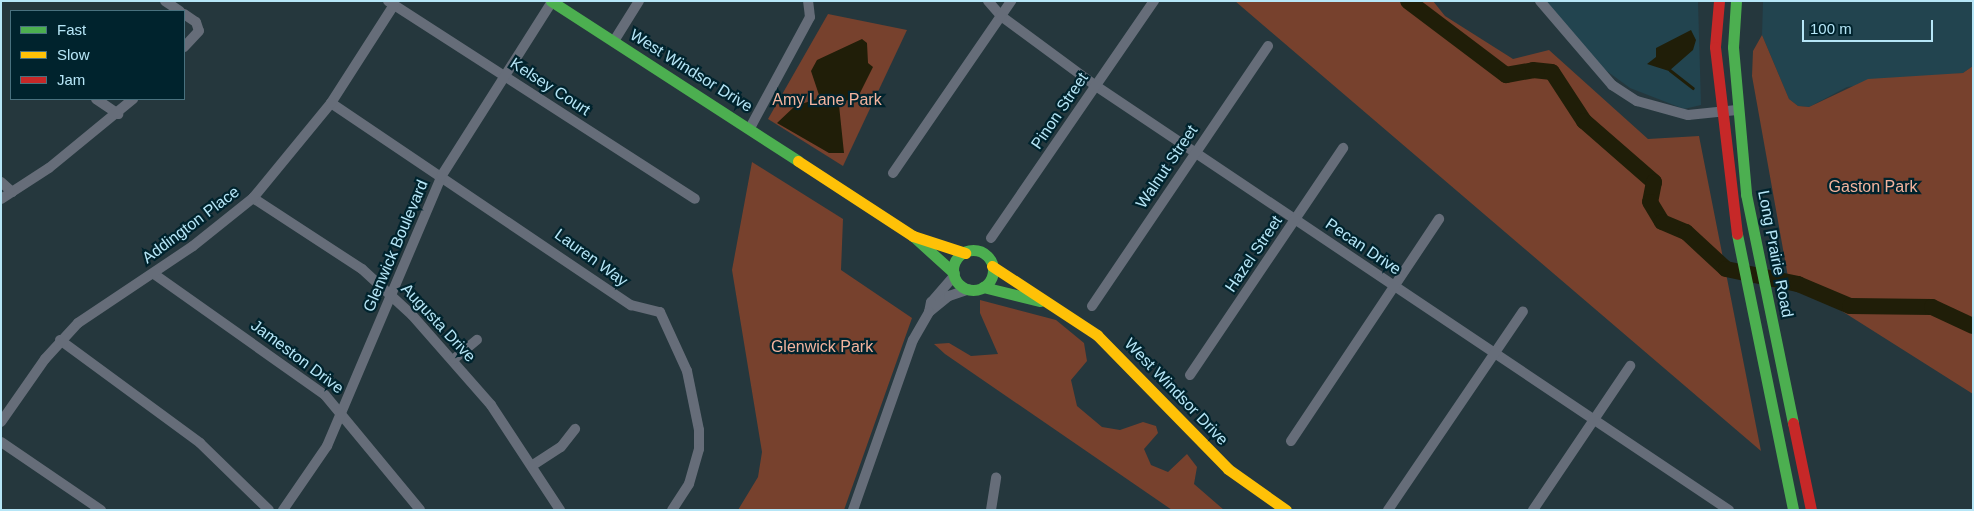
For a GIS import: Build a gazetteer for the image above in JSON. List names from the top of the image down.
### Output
{
  "streets": {
    "street": [
      "West Windsor Drive",
      "Kelsey Court",
      "Pinon Street",
      "Walnut Street",
      "Addington Place",
      "Glenwick Boulevard",
      "Pecan Drive",
      "Hazel Street",
      "Long Prairie Road",
      "Lauren Way",
      "Augusta Drive",
      "Jameston Drive"
    ]
  },
  "crossings": [
    ["West Windsor Drive", "Glenwick Boulevard"],
    ["Kelsey Court", "Addington Place"],
    ["Kelsey Court", "Glenwick Boulevard"],
    ["Pinon Street", "Pecan Drive"],
    ["Walnut Street", "Pecan Drive"],
    ["Addington Place", "Lauren Way"],
    ["Addington Place", "Augusta Drive"],
    ["Addington Place", "Jameston Drive"],
    ["Glenwick Boulevard", "Lauren Way"],
    ["Glenwick Boulevard", "Augusta Drive"],
    ["Glenwick Boulevard", "Jameston Drive"],
    ["Pecan Drive", "Hazel Street"]
  ],
  "parks": ["Amy Lane Park", "Gaston Park", "Glenwick Park"],
  "legend": ["Fast", "Slow", "Jam"],
  "scale_bar": "100 m"
}
